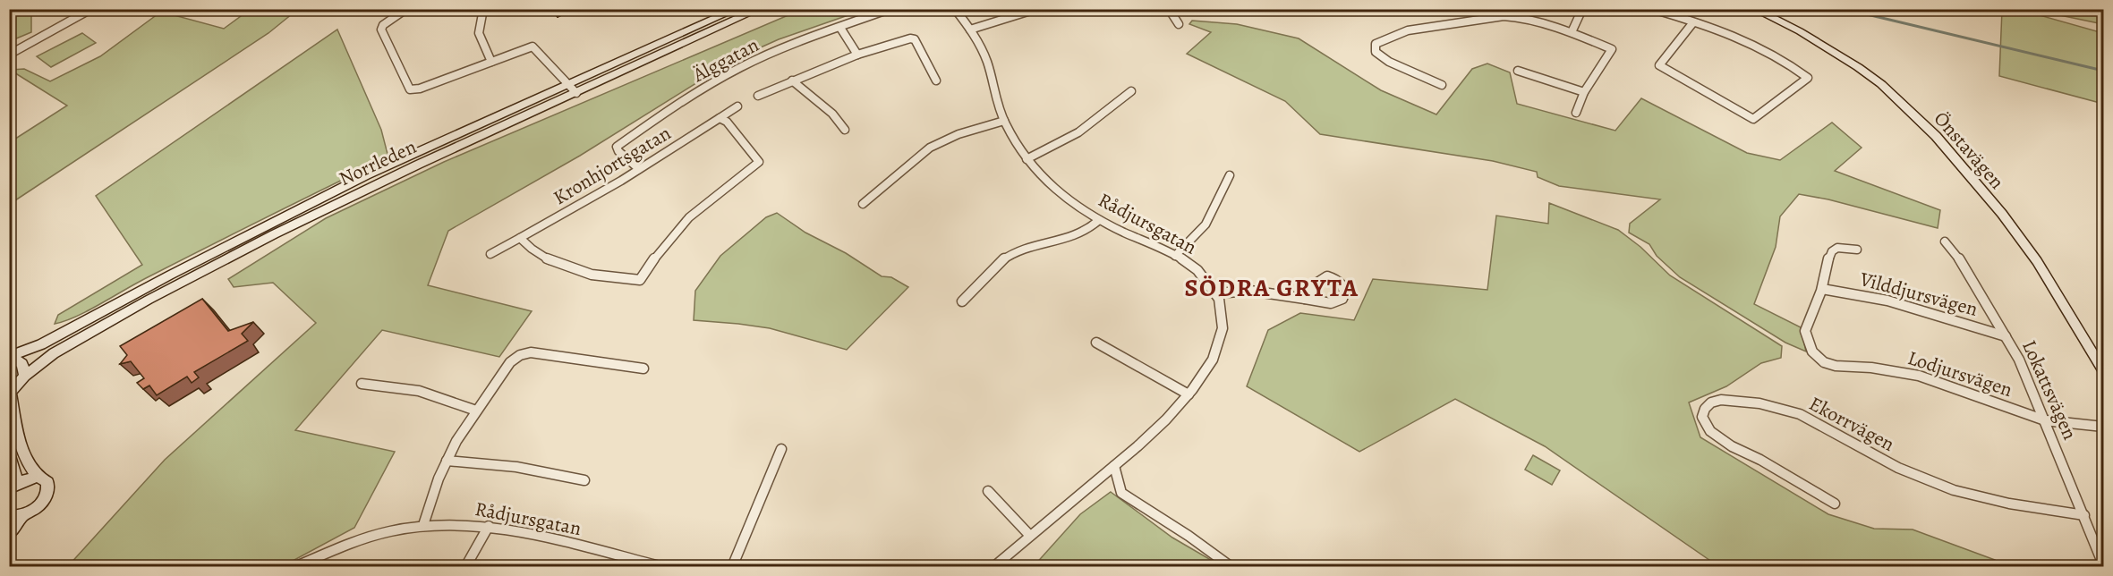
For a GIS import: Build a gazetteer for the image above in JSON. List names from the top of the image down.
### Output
{
  "streets": {
    "main road": ["Önstavägen", "Norrleden"],
    "street": [
      "Älggatan",
      "Kronhjortsgatan",
      "Rådjursgatan",
      "Vilddjursvägen",
      "Lodjursvägen",
      "Lokattsvägen",
      "Ekorrvägen"
    ]
  },
  "crossings": [
    ["Älggatan", "Kronhjortsgatan"],
    ["Vilddjursvägen", "Lodjursvägen"],
    ["Vilddjursvägen", "Lokattsvägen"],
    ["Lodjursvägen", "Lokattsvägen"],
    ["Lokattsvägen", "Ekorrvägen"]
  ],
  "districts": ["SÖDRA GRYTA"]
}
